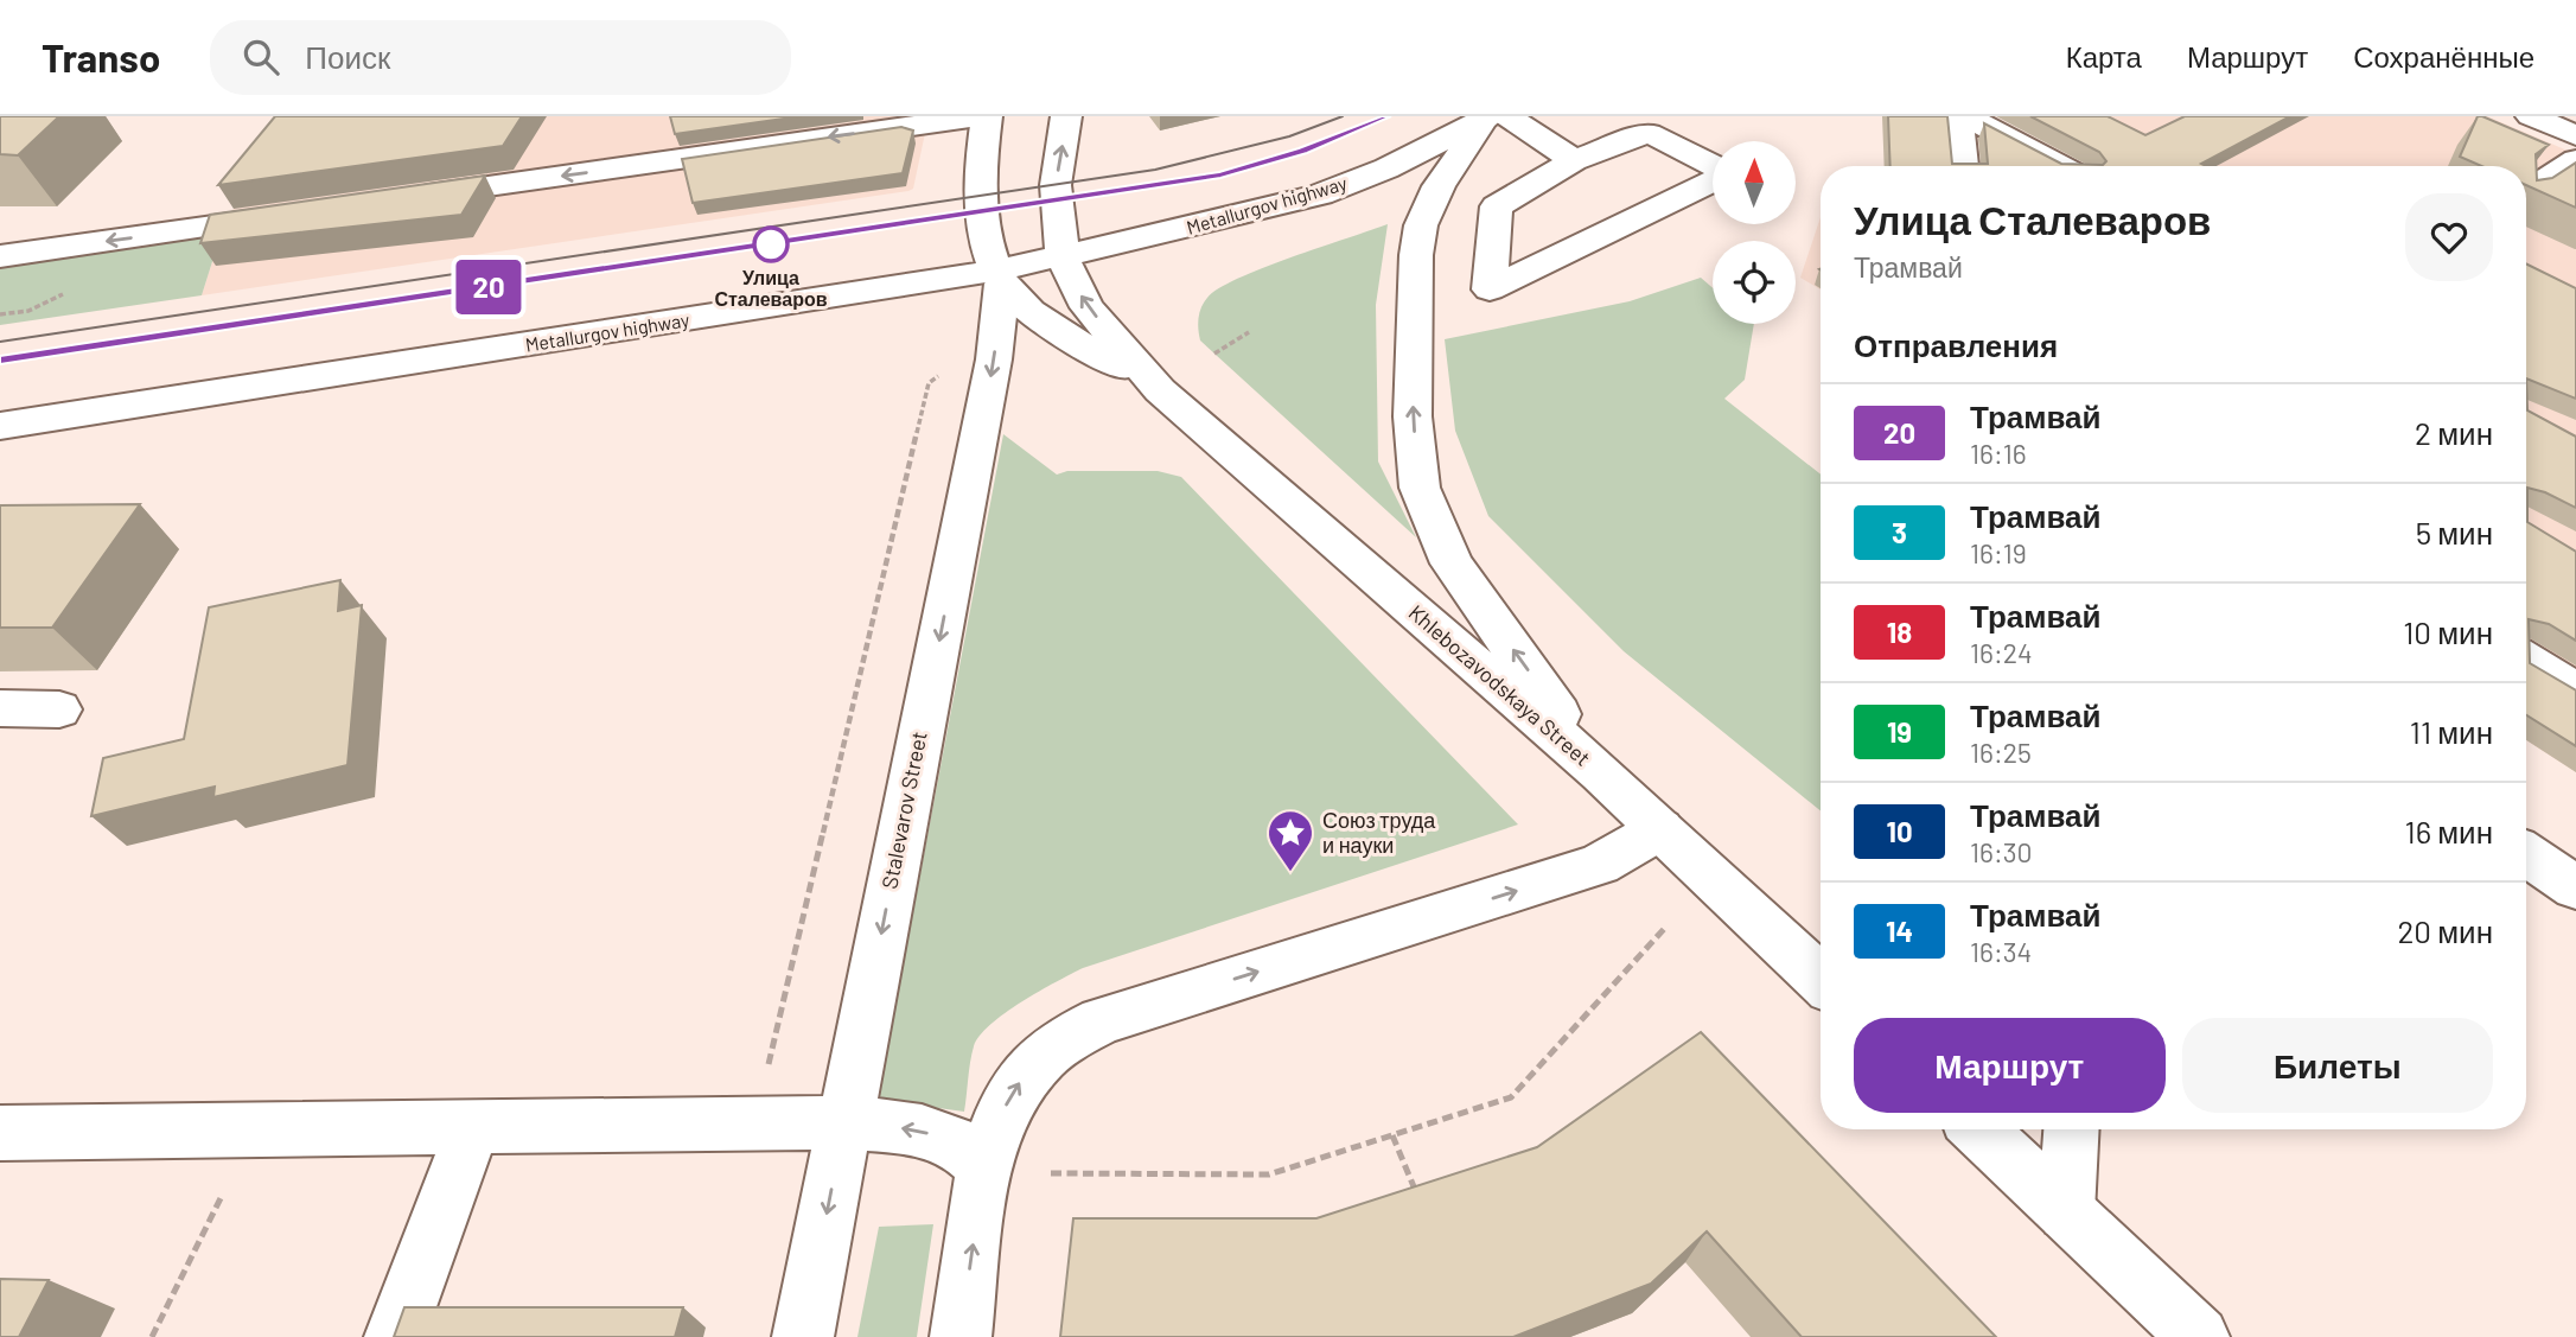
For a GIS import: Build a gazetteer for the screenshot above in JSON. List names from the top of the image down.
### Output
{
  "streets": {
    "main road": ["Metallurgov highway", "Khlebozavodskaya Street", "Stalevarov Street"]
  },
  "crossings": [
    ["Metallurgov highway", "Khlebozavodskaya Street"],
    ["Metallurgov highway", "Stalevarov Street"],
    ["Khlebozavodskaya Street", "Stalevarov Street"]
  ],
  "places": {
    "other": ["Улица Сталеваров"],
    "place": ["Союз труда и науки"]
  },
  "lines": ["tram line 20"],
  "north": "top",
  "page": {
    "header": "Transo",
    "search": "Поиск",
    "nav": ["Карта", "Маршрут", "Сохранённые"],
    "on_map": "20",
    "heading": [
      ["Улица Сталеваров", "Трамвай"],
      "Отправления"
    ],
    "list": [
      {
        "mark": "20",
        "name": "Трамвай",
        "note": "16:16",
        "value": "2 мин"
      },
      {
        "mark": "3",
        "name": "Трамвай",
        "note": "16:19",
        "value": "5 мин"
      },
      {
        "mark": "18",
        "name": "Трамвай",
        "note": "16:24",
        "value": "10 мин"
      },
      {
        "mark": "19",
        "name": "Трамвай",
        "note": "16:25",
        "value": "11 мин"
      },
      {
        "mark": "10",
        "name": "Трамвай",
        "note": "16:30",
        "value": "16 мин"
      },
      {
        "mark": "14",
        "name": "Трамвай",
        "note": "16:34",
        "value": "20 мин"
      }
    ],
    "buttons": ["Маршрут", "Билеты"]
  }
}
